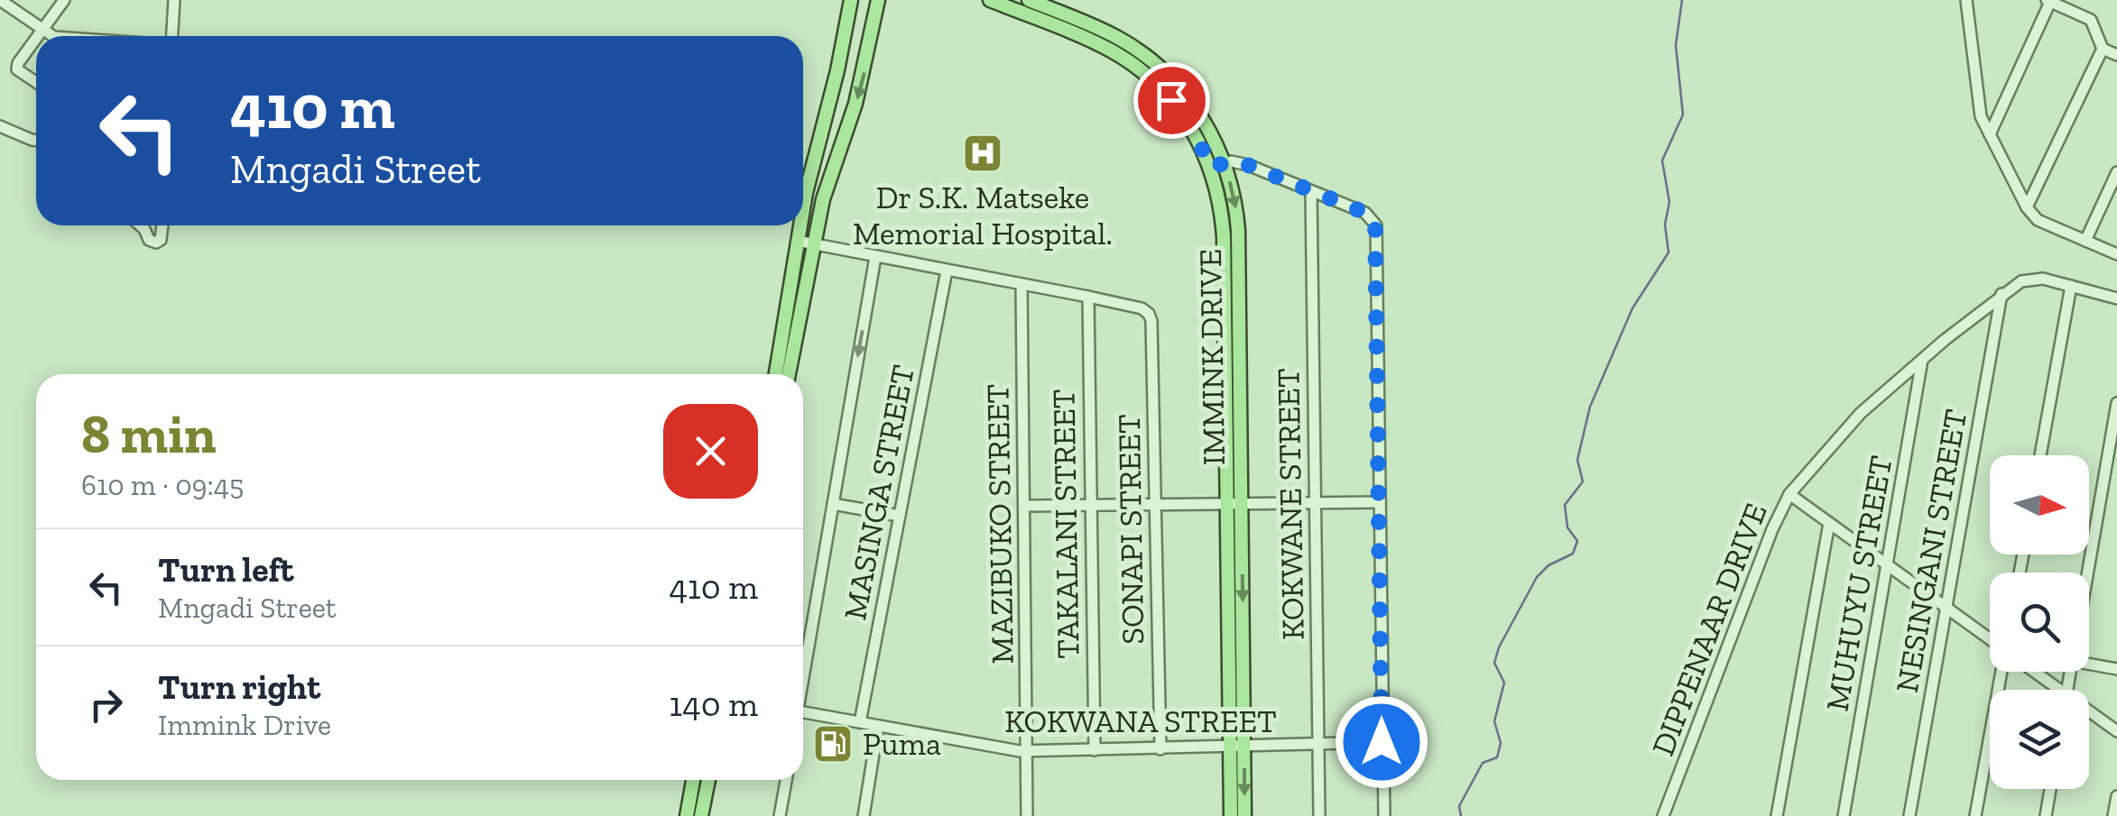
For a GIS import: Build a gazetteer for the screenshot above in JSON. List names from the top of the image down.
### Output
{
  "streets": {
    "main road": ["IMMINK DRIVE"],
    "street": [
      "MASINGA STREET",
      "KOKWANE STREET",
      "MAZIBUKO STREET",
      "TAKALANI STREET",
      "SONAPI STREET",
      "NESINGANI STREET",
      "MUHUYU STREET",
      "DIPPENAAR DRIVE",
      "KOKWANA STREET"
    ]
  },
  "crossings": [
    ["IMMINK DRIVE", "KOKWANA STREET"],
    ["MASINGA STREET", "KOKWANA STREET"],
    ["KOKWANE STREET", "KOKWANA STREET"],
    ["MAZIBUKO STREET", "KOKWANA STREET"],
    ["TAKALANI STREET", "SONAPI STREET"],
    ["TAKALANI STREET", "KOKWANA STREET"],
    ["SONAPI STREET", "KOKWANA STREET"],
    ["NESINGANI STREET", "DIPPENAAR DRIVE"],
    ["MUHUYU STREET", "DIPPENAAR DRIVE"]
  ],
  "places": {
    "hospital": ["Dr S.K. Matseke Memorial Hospital."],
    "fuel station": ["Puma"]
  },
  "north": "right",
  "page": {
    "turn": ["410 m", "Mngadi Street"],
    "heading": ["8 min", "610 m · 09:45"],
    "list": [
      {
        "name": "Turn left",
        "note": "Mngadi Street",
        "value": "410 m"
      },
      {
        "name": "Turn right",
        "note": "Immink Drive",
        "value": "140 m"
      }
    ]
  }
}
